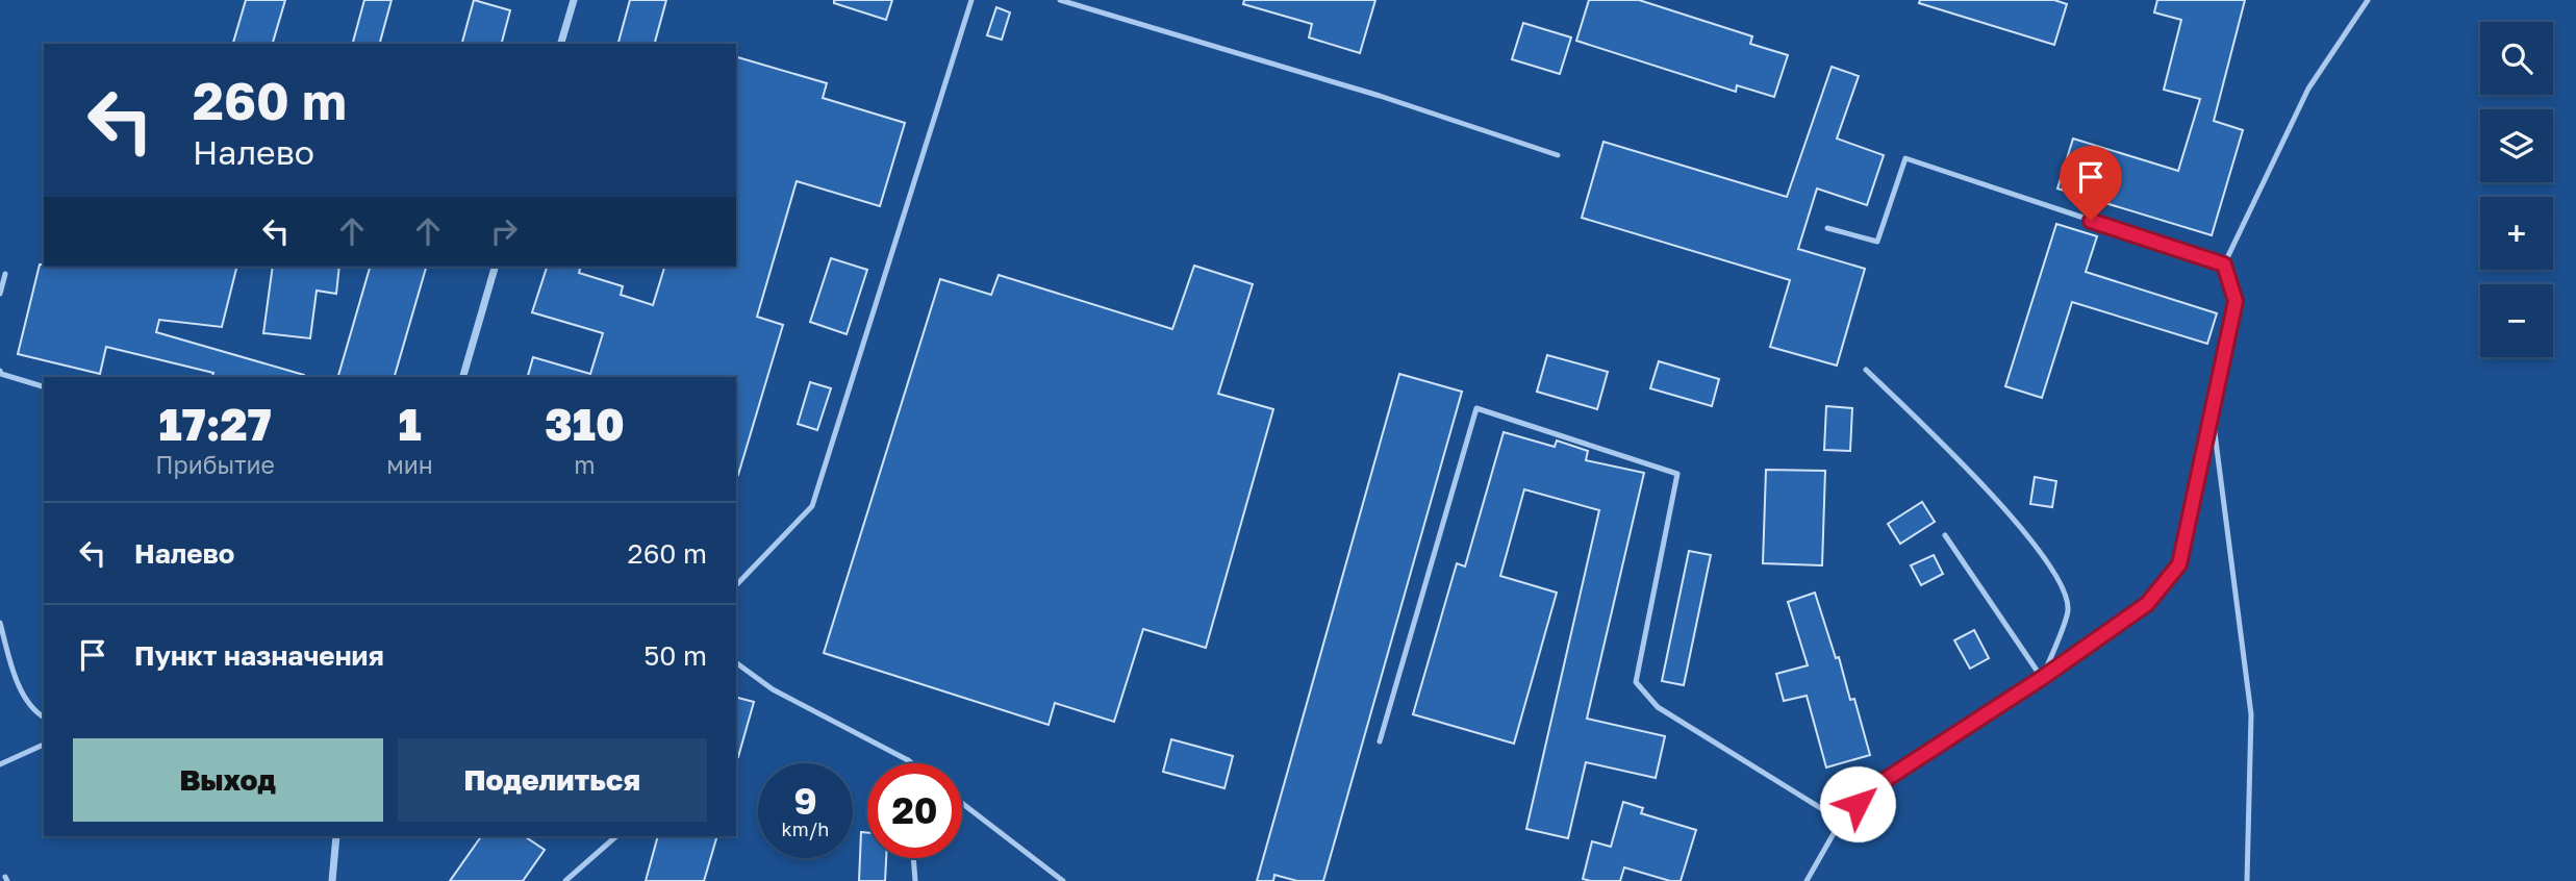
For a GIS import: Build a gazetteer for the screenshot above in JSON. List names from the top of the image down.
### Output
{
  "page": {
    "map_buttons": ["+", "−"],
    "turn": ["260 m", "Налево"],
    "eta": [
      "17:27",
      "Прибытие",
      "1",
      "мин",
      "310",
      "m"
    ],
    "list": [
      {
        "name": "Налево",
        "value": "260 m"
      },
      {
        "name": "Пункт назначения",
        "value": "50 m"
      }
    ],
    "buttons": ["Выход", "Поделиться"],
    "speed": "9 km/h",
    "limit": "20"
  }
}
